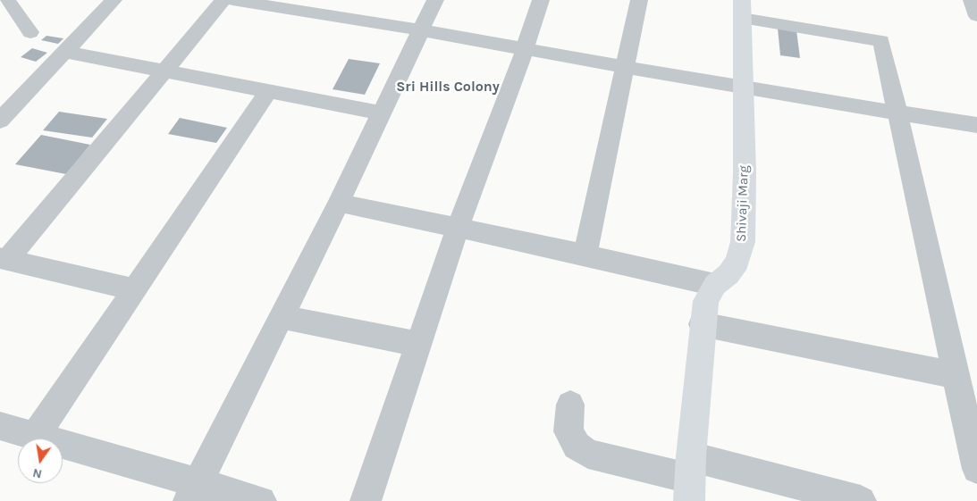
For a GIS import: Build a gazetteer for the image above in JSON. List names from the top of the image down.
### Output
{
  "streets": {
    "street": ["Shivaji Marg"]
  },
  "districts": ["Sri Hills Colony"],
  "north": "bottom"
}
